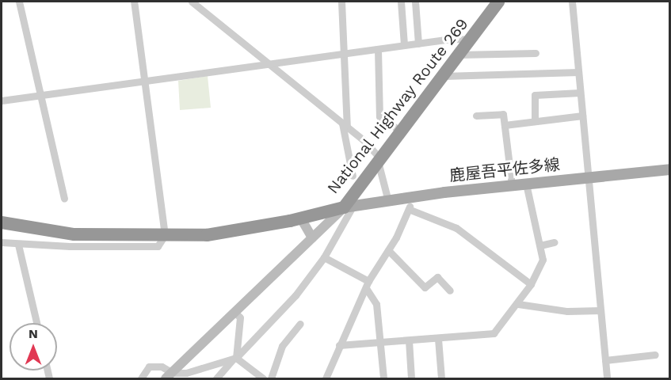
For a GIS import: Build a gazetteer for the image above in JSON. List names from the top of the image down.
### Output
{
  "streets": {
    "highway": ["National Highway Route 269"],
    "main road": ["鹿屋吾平佐多線"]
  },
  "crossings": [
    ["National Highway Route 269", "鹿屋吾平佐多線"]
  ],
  "north": "top"
}
